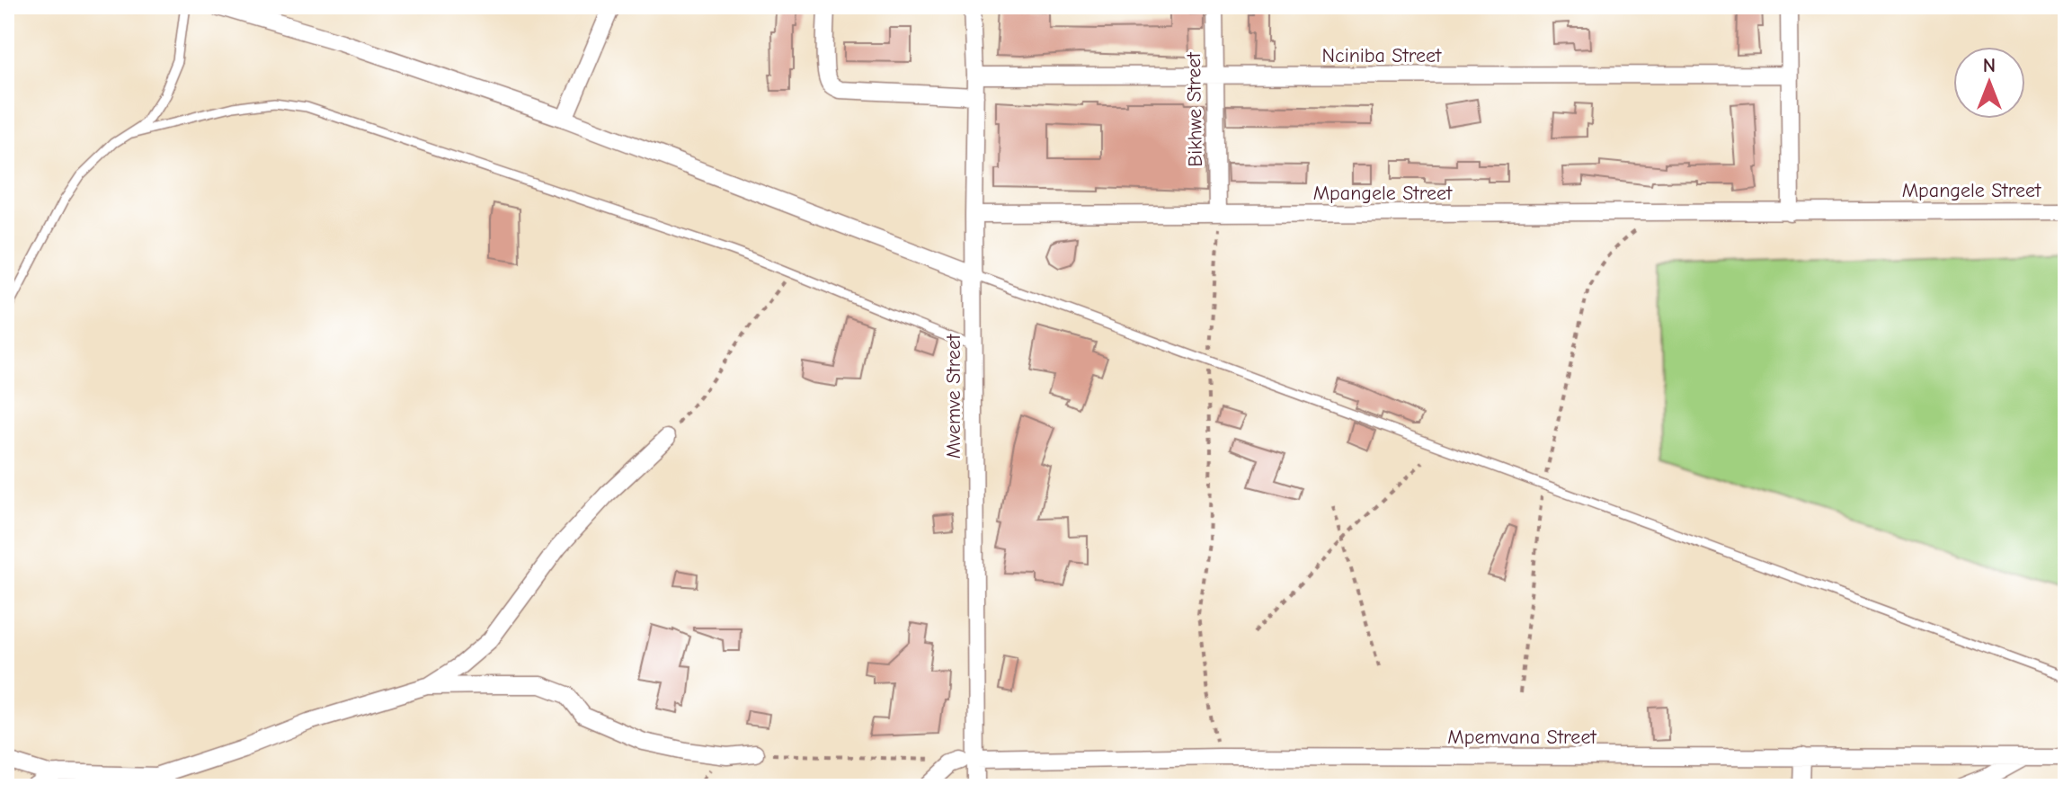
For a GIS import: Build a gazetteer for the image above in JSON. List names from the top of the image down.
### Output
{
  "streets": {
    "street": [
      "Nciniba Street",
      "Bikhwe Street",
      "Mpangele Street",
      "Mvemve Street",
      "Mpemvana Street"
    ]
  },
  "crossings": [
    ["Nciniba Street", "Bikhwe Street"],
    ["Nciniba Street", "Mvemve Street"],
    ["Bikhwe Street", "Mpangele Street"],
    ["Mpangele Street", "Mvemve Street"],
    ["Mvemve Street", "Mpemvana Street"]
  ],
  "north": "top"
}
